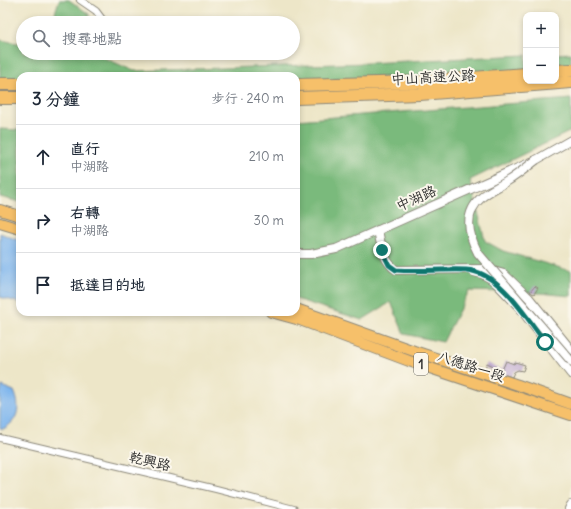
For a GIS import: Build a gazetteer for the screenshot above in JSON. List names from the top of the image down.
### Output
{
  "streets": {
    "highway": ["中山高速公路"],
    "main road": ["1", "八德路一段"],
    "street": ["中湖路", "乾興路"]
  },
  "page": {
    "map_buttons": ["+", "−"],
    "search": "搜尋地點",
    "heading": ["3 分鐘", "步行 · 240 m"],
    "list": [
      ["直行", "中湖路", "210 m"],
      ["右轉", "中湖路", "30 m"],
      "抵達目的地"
    ]
  }
}
